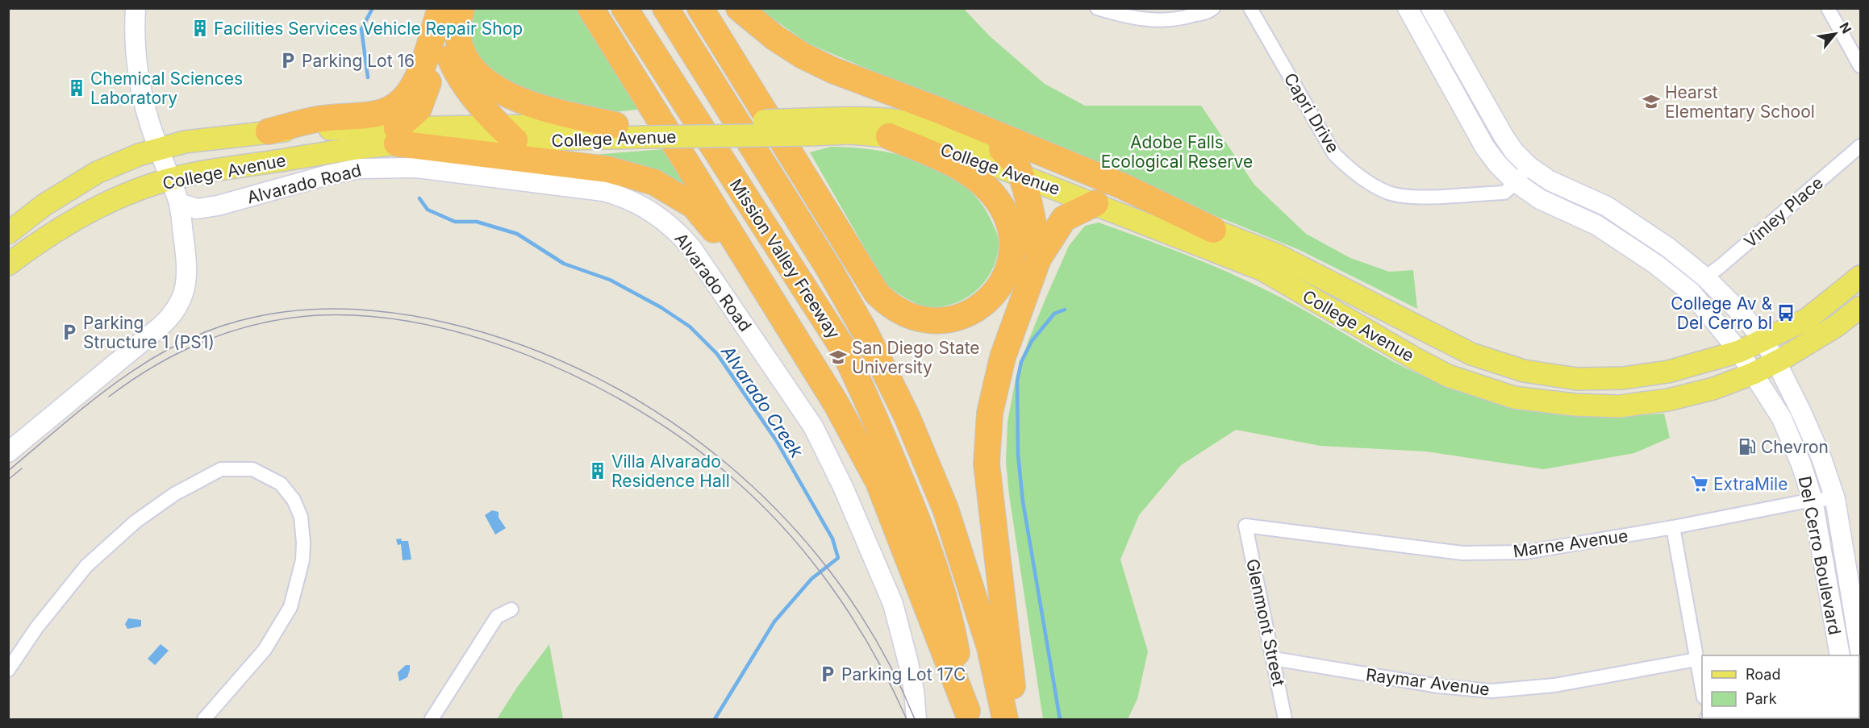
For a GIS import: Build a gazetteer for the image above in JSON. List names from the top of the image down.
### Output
{
  "streets": {
    "highway": ["Mission Valley Freeway"],
    "main road": ["College Avenue"],
    "street": [
      "Capri Drive",
      "Alvarado Road",
      "Vinley Place",
      "Marne Avenue",
      "Del Cerro Boulevard",
      "Glenmont Street",
      "Raymar Avenue"
    ]
  },
  "crossings": [
    ["Capri Drive", "Del Cerro Boulevard"],
    ["College Avenue", "Del Cerro Boulevard"],
    ["Vinley Place", "Del Cerro Boulevard"],
    ["Marne Avenue", "Del Cerro Boulevard"],
    ["Marne Avenue", "Glenmont Street"],
    ["Glenmont Street", "Raymar Avenue"]
  ],
  "water": ["Alvarado Creek"],
  "parks": ["Adobe Falls Ecological Reserve"],
  "places": {
    "building": ["Facilities Services Vehicle Repair Shop", "Chemical Sciences Laboratory", "Villa Alvarado Residence Hall"],
    "parking": ["Parking Lot 16", "Parking Structure 1 (PS1)", "Parking Lot 17C"],
    "school or university": ["Hearst Elementary School", "San Diego State University"],
    "bus stop": ["College Av & Del Cerro bl"],
    "fuel station": ["Chevron"],
    "supermarket": ["ExtraMile"]
  },
  "legend": ["Road", "Park"],
  "north": "top right"
}
